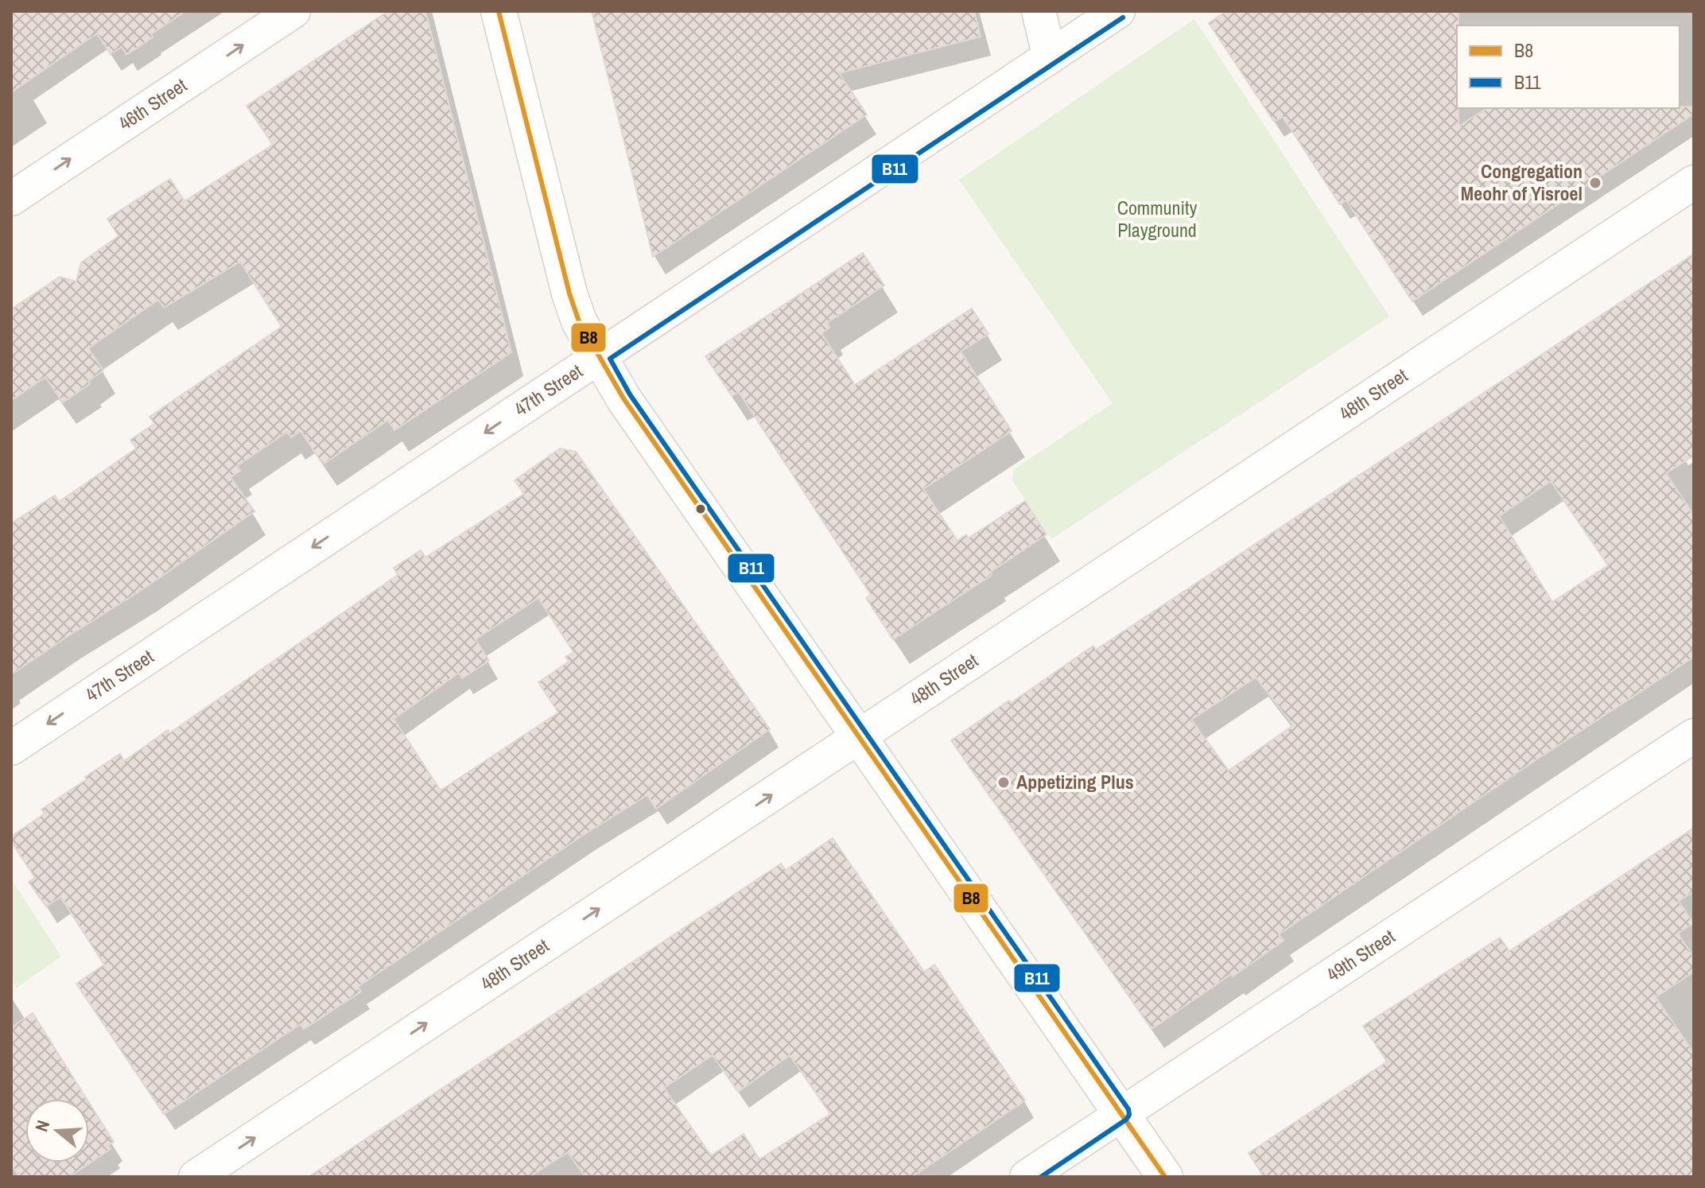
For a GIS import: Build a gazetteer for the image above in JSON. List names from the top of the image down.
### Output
{
  "streets": {
    "street": [
      "46th Street",
      "47th Street",
      "48th Street",
      "49th Street"
    ]
  },
  "one_way": ["46th Street", "47th Street", "48th Street"],
  "parks": ["Community Playground"],
  "places": ["Congregation Meohr of Yisroel", "Appetizing Plus"],
  "lines": ["transit line B8", "transit line B11"],
  "legend": ["B8", "B11"],
  "north": "left"
}
